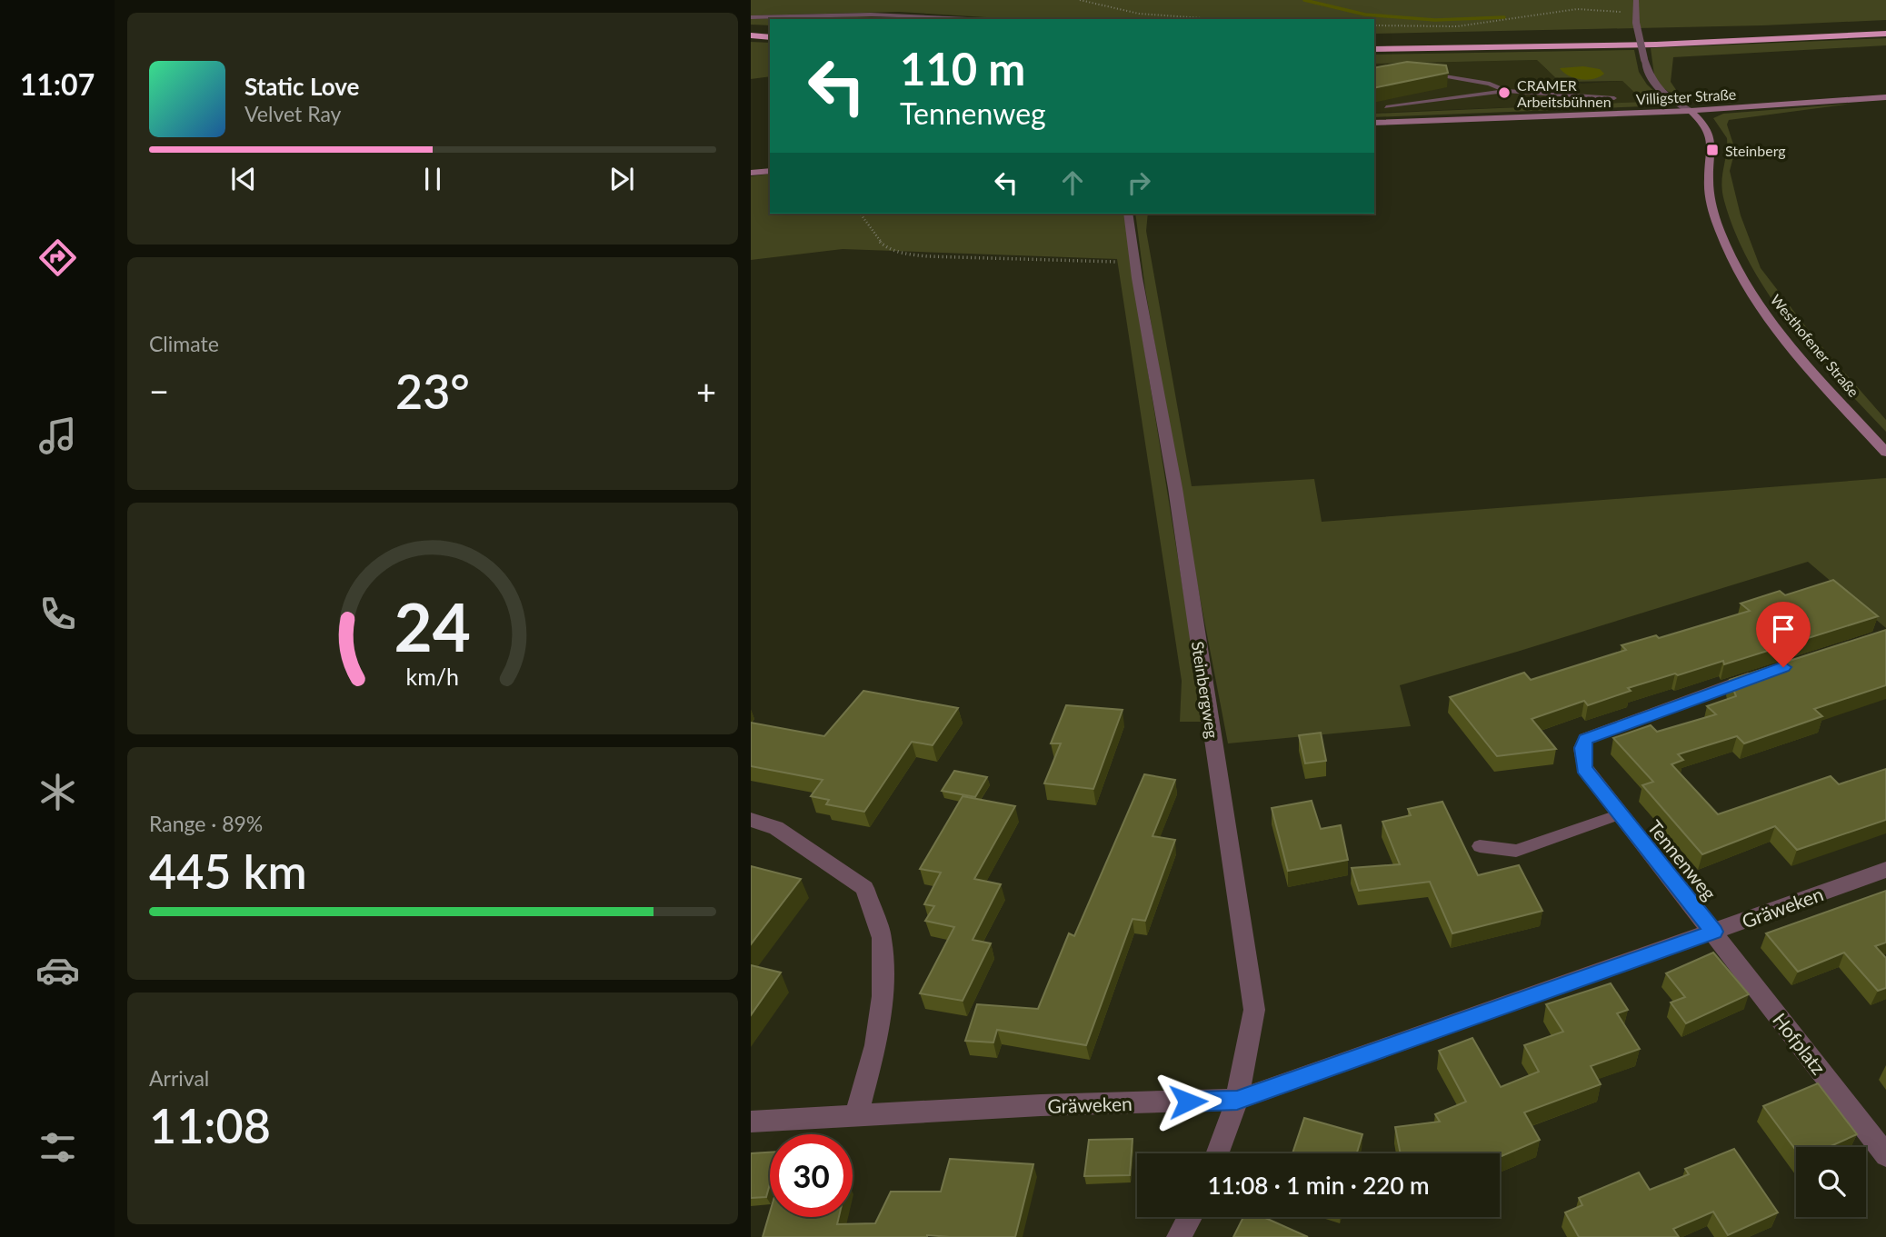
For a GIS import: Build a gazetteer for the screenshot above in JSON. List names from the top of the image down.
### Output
{
  "streets": {
    "street": [
      "Villigster Straße",
      "Westhofener Straße",
      "Steinbergweg",
      "Tennenweg",
      "Gräweken",
      "Hofplatz"
    ]
  },
  "crossings": [
    ["Villigster Straße", "Westhofener Straße"],
    ["Steinbergweg", "Gräweken"],
    ["Tennenweg", "Gräweken"],
    ["Tennenweg", "Hofplatz"],
    ["Gräweken", "Hofplatz"]
  ],
  "places": {
    "other": ["CRAMER Arbeitsbühnen"],
    "transit": ["Steinberg"]
  },
  "page": {
    "tabs": "11:07",
    "turn": ["110 m", "Tennenweg"],
    "song": ["Static Love", "Velvet Ray"],
    "tile": [
      "Climate",
      ["Range · 89%", "445 km"],
      ["Arrival", "11:08"]
    ],
    "heat": ["−", "23°", "+"],
    "limit": "30",
    "trip": "11:08 · 1 min · 220 m",
    "gauge": ["24", "km/h"]
  }
}
